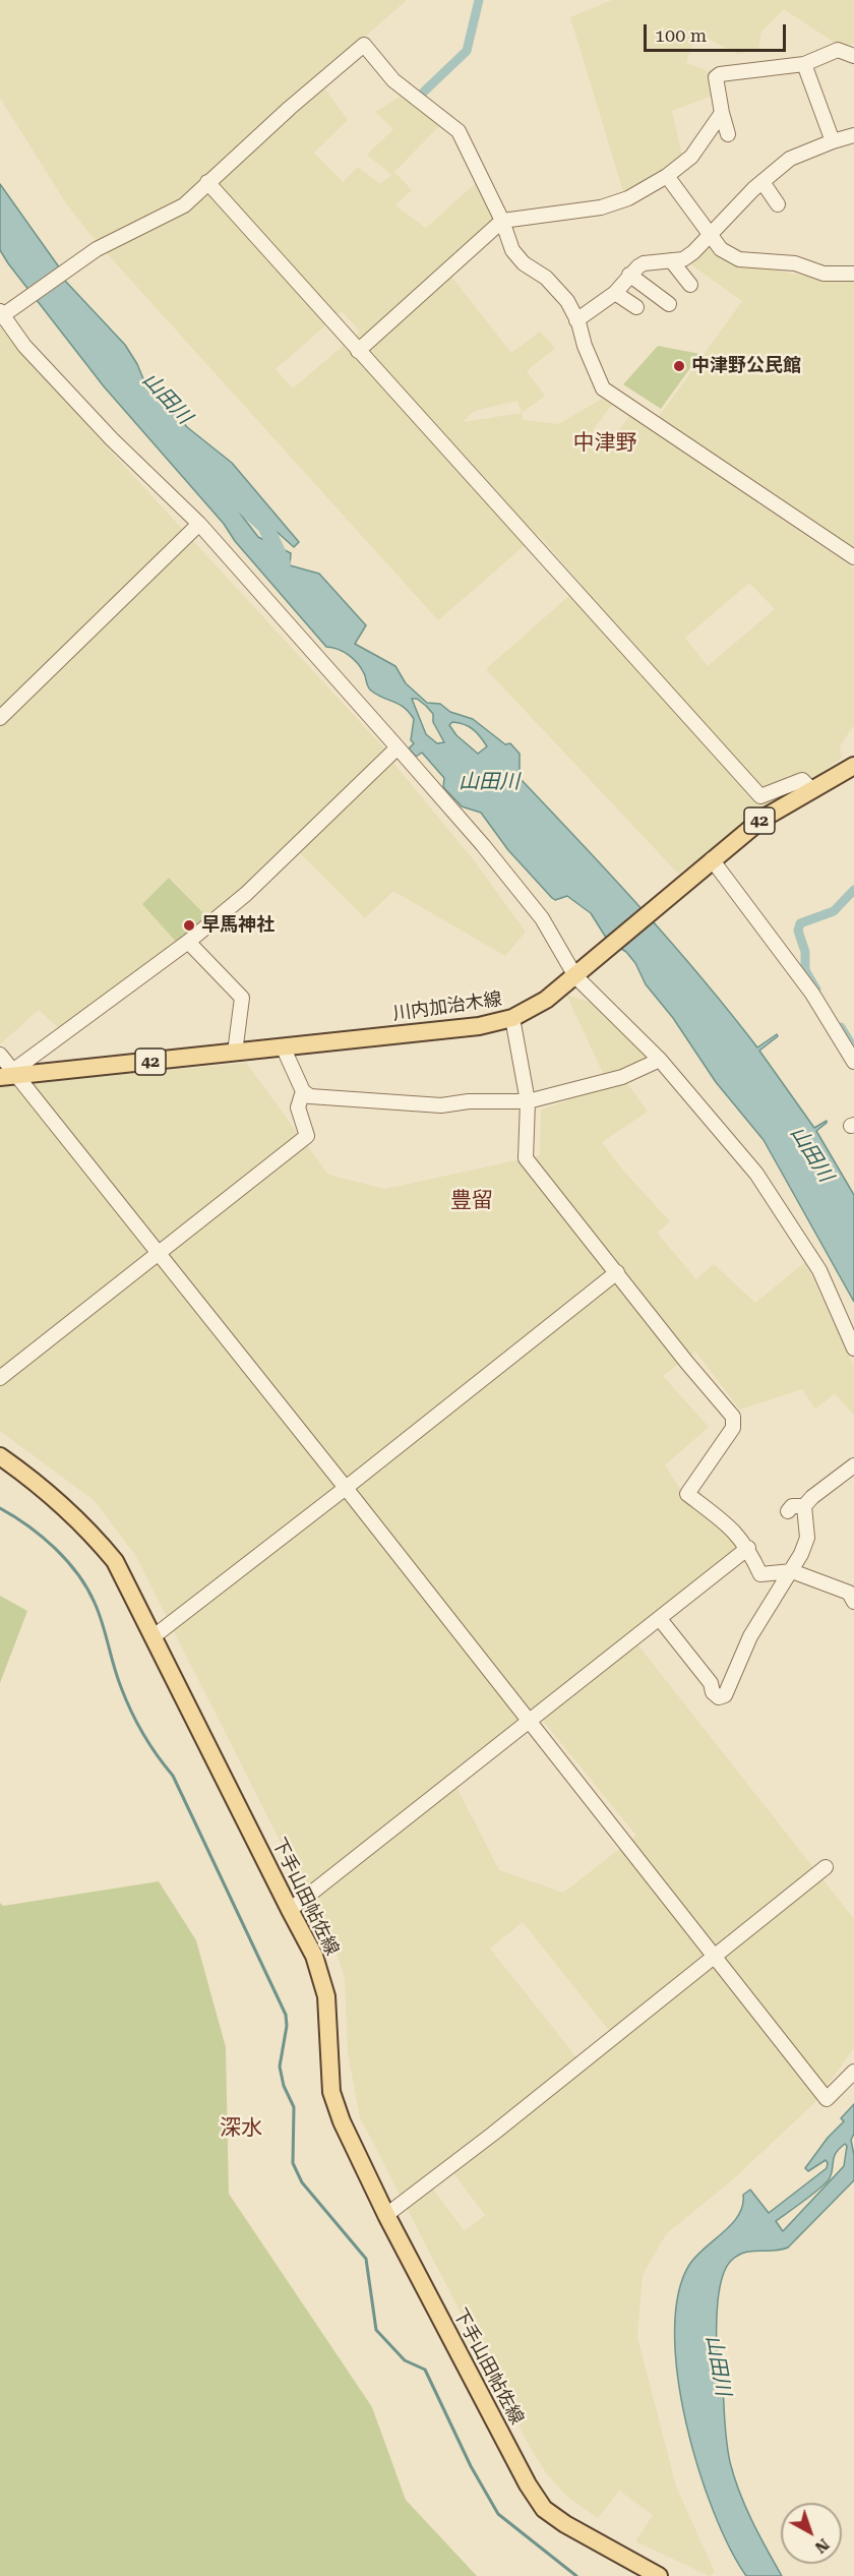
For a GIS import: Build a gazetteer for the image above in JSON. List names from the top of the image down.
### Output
{
  "streets": {
    "main road": ["42", "川内加治木線", "下手山田帖佐線"]
  },
  "districts": ["中津野", "豊留", "深水"],
  "water": ["山田川"],
  "places": ["中津野公民館", "早馬神社"],
  "scale_bar": "100 m",
  "north": "bottom right"
}
